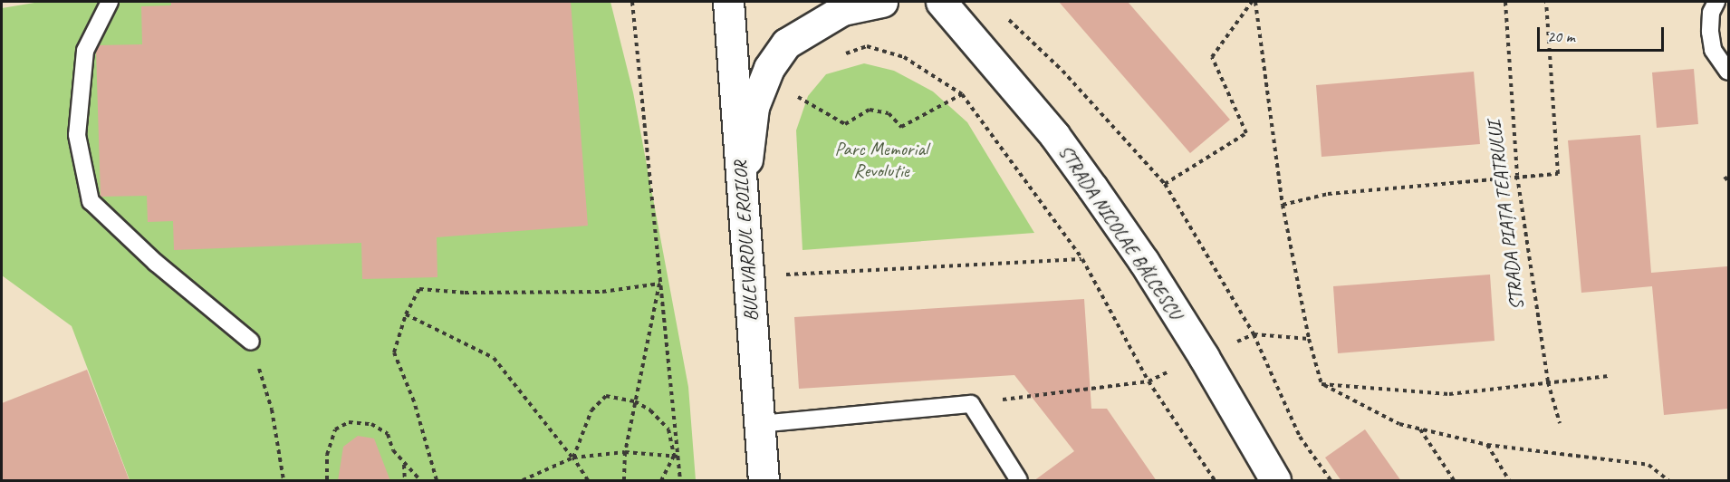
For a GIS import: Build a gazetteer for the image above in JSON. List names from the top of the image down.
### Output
{
  "streets": {
    "street": ["STRADA NICOLAE BĂLCESCU", "BULEVARDUL EROILOR"],
    "path": ["STRADA PIAȚA TEATRULUI"]
  },
  "parks": ["Parc Memorial Revolutie"],
  "scale_bar": "20 m"
}
